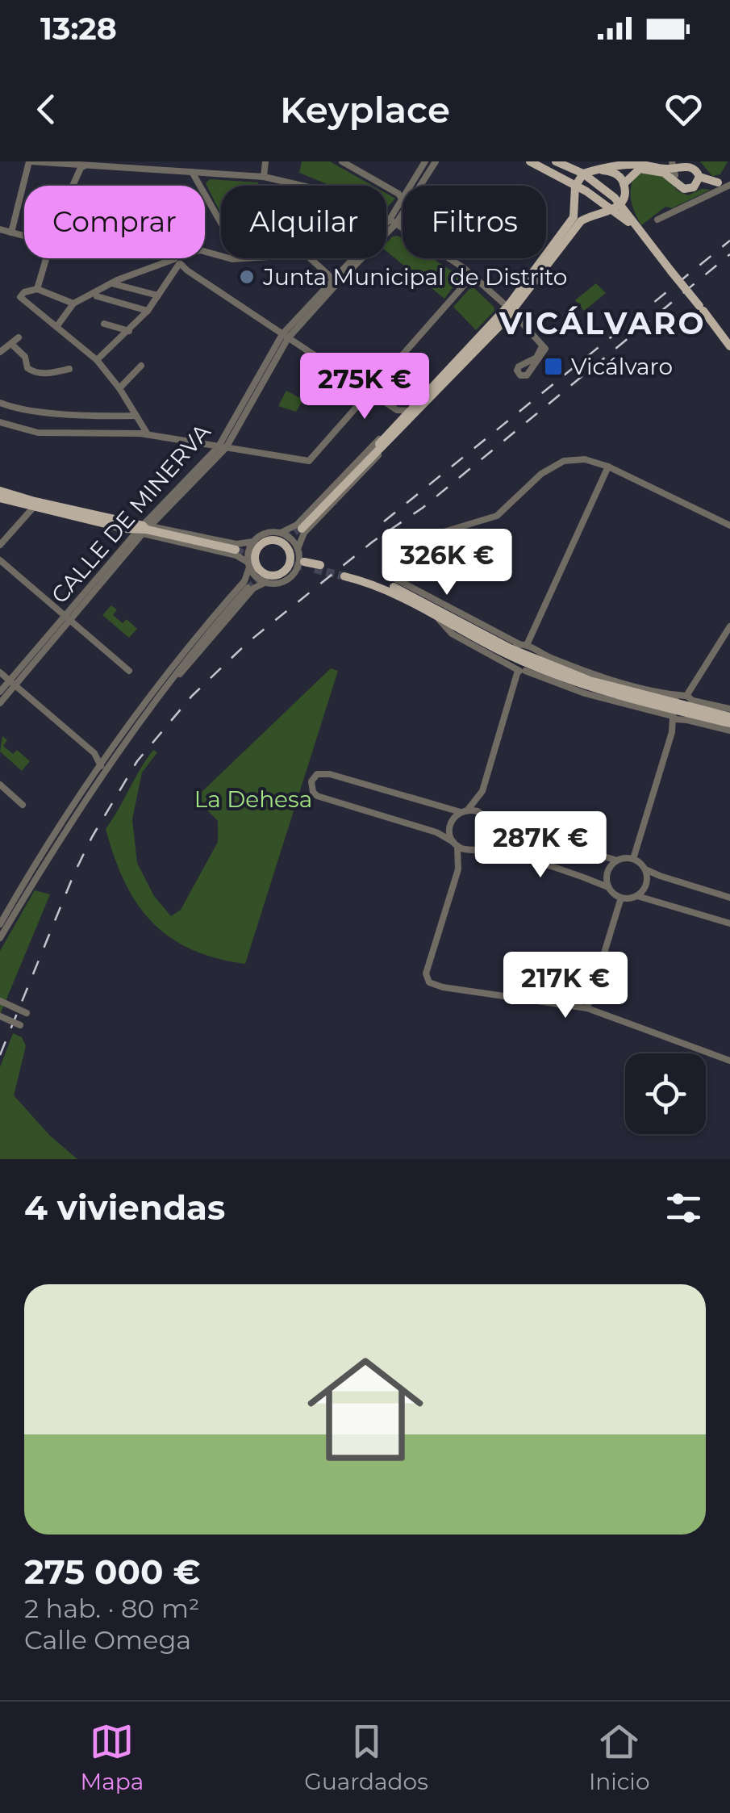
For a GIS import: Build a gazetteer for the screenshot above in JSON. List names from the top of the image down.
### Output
{
  "streets": {
    "street": ["CALLE DE MINERVA"]
  },
  "districts": ["VICÁLVARO"],
  "parks": ["La Dehesa"],
  "places": {
    "other": ["Junta Municipal de Distrito"],
    "transit": ["Vicálvaro"]
  },
  "page": {
    "status": "13:28",
    "header": "Keyplace",
    "chip": ["Comprar", "Alquilar", "Filtros"],
    "price": [
      "275K €",
      "326K €",
      "287K €",
      "217K €"
    ],
    "heading": "4 viviendas",
    "list": [
      {
        "name": "275 000 €",
        "note": "2 hab. · 80 m² · Calle Omega"
      }
    ],
    "tabs": ["Mapa", "Guardados", "Inicio"]
  }
}
